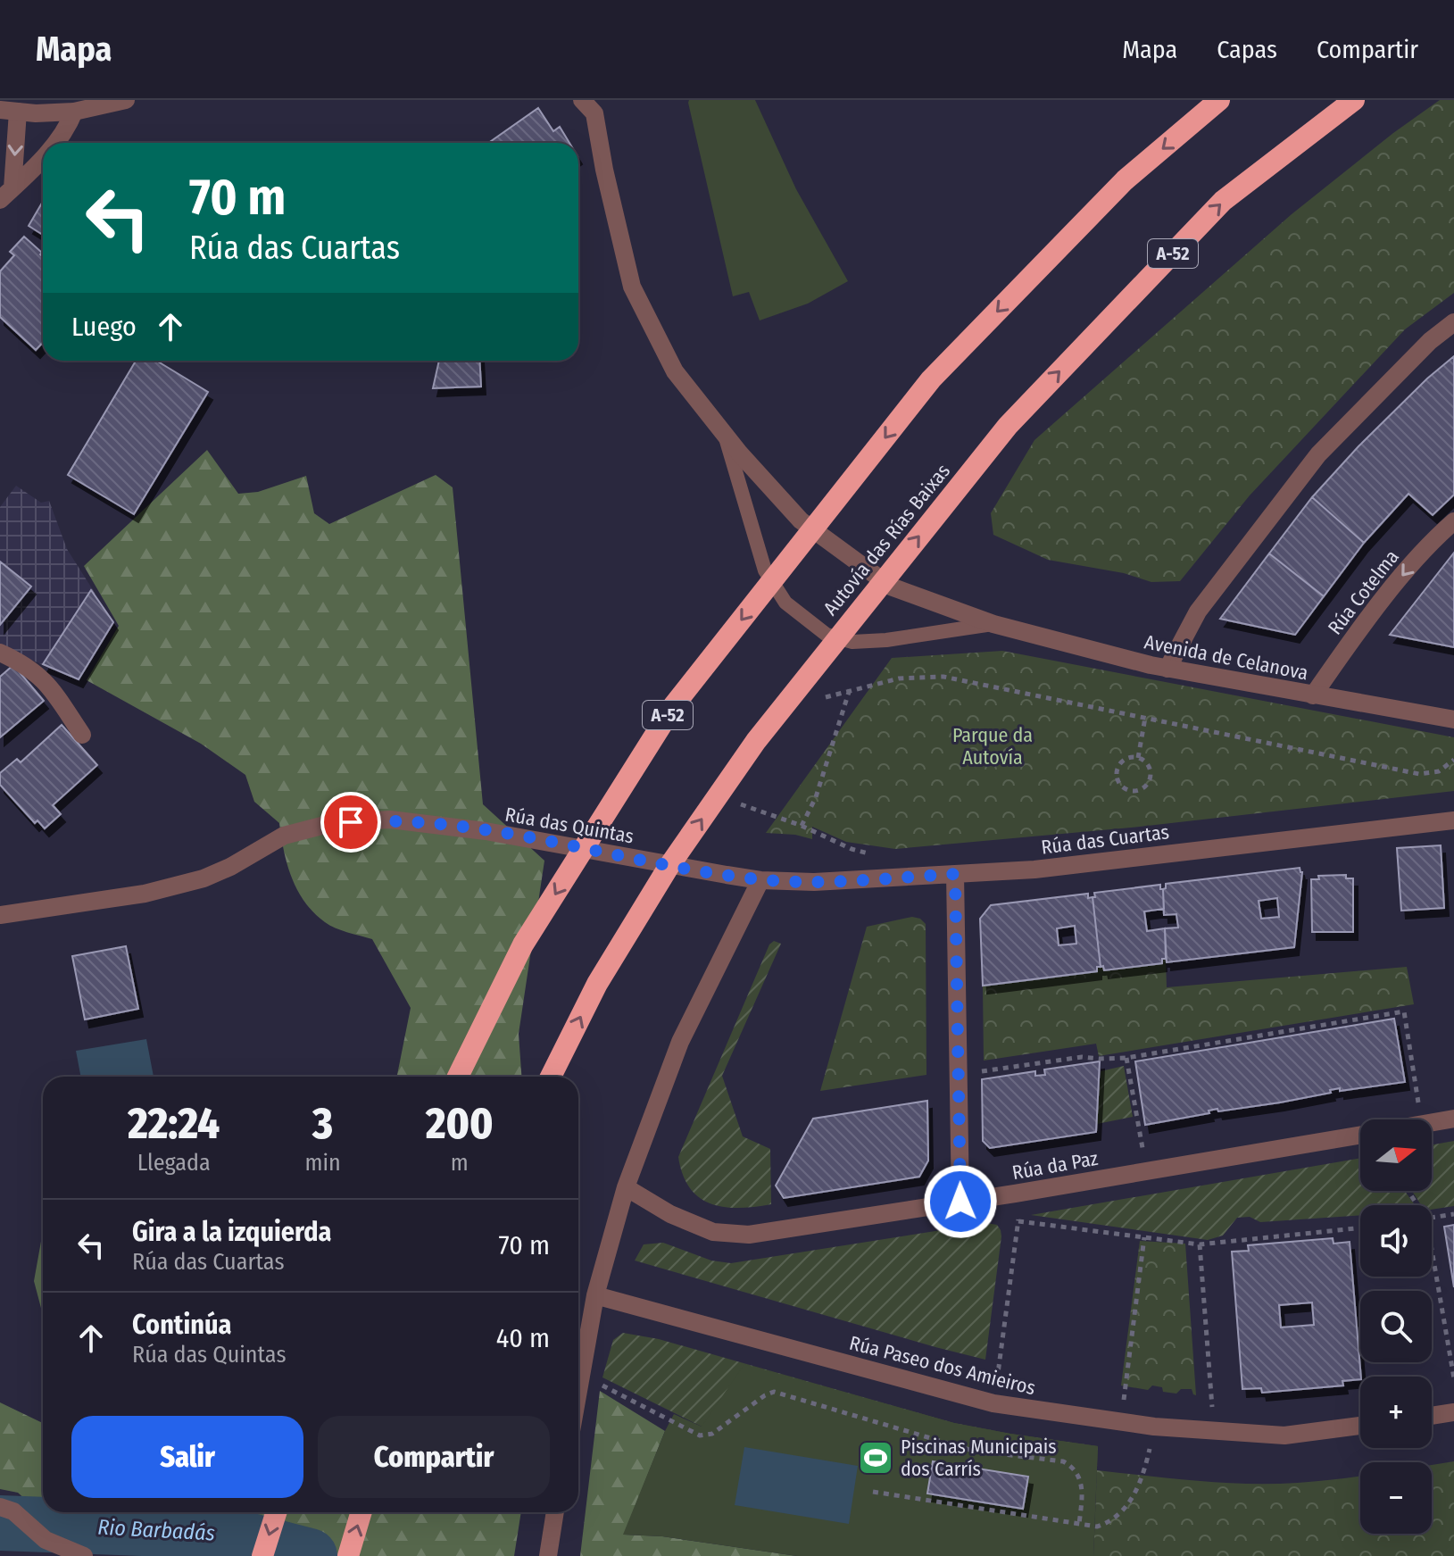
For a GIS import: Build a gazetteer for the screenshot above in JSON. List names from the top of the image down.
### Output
{
  "streets": {
    "highway": ["A-52", "Autovía das Rías Baixas"],
    "street": [
      "Rúa Cotelma",
      "Avenida de Celanova",
      "Rúa das Quintas",
      "Rúa das Cuartas",
      "Rúa da Paz",
      "Rúa Paseo dos Amieiros"
    ]
  },
  "crossings": [
    ["Rúa Cotelma", "Avenida de Celanova"],
    ["Rúa das Quintas", "Rúa das Cuartas"]
  ],
  "water": ["Rio Barbadás"],
  "parks": ["Parque da Autovía"],
  "places": {
    "sports": ["Piscinas Municipais dos Carrís"]
  },
  "north": "right",
  "page": {
    "header": "Mapa",
    "nav": ["Mapa", "Capas", "Compartir"],
    "turn": ["70 m", "Rúa das Cuartas"],
    "then": "Luego",
    "eta": [
      "22:24",
      "Llegada",
      "3",
      "min",
      "200",
      "m"
    ],
    "map_buttons": ["+", "−"],
    "list": [
      {
        "name": "Gira a la izquierda",
        "note": "Rúa das Cuartas",
        "value": "70 m"
      },
      {
        "name": "Continúa",
        "note": "Rúa das Quintas",
        "value": "40 m"
      }
    ],
    "buttons": ["Salir", "Compartir"]
  }
}
